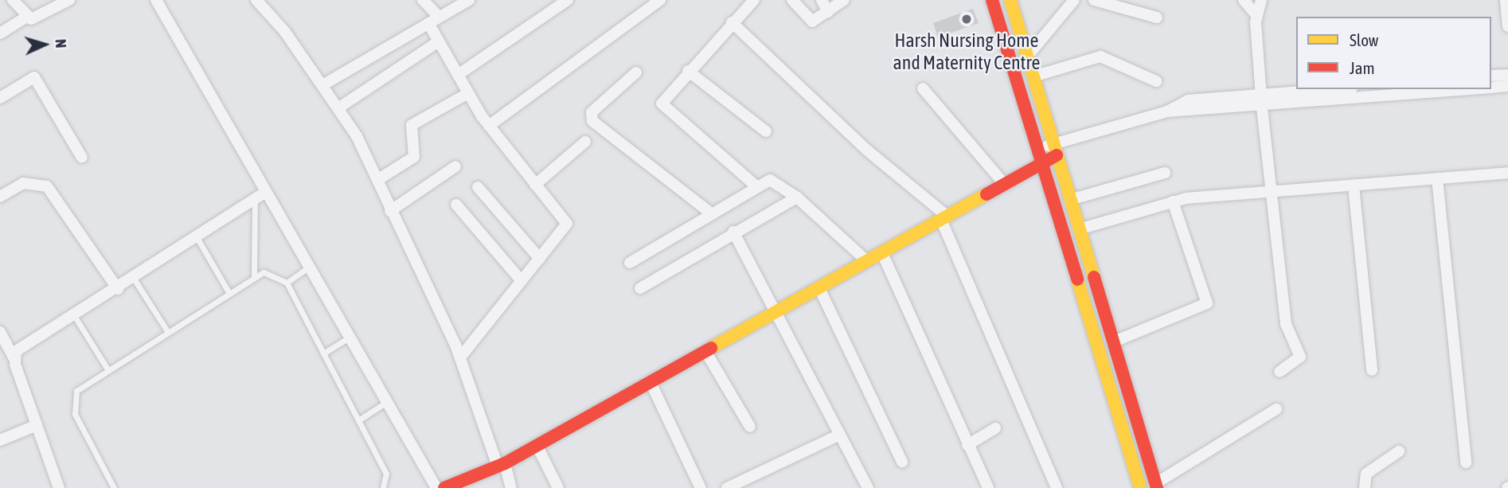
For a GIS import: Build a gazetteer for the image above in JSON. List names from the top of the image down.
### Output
{
  "places": ["Harsh Nursing Home and Maternity Centre"],
  "legend": ["Slow", "Jam"],
  "north": "right"
}
